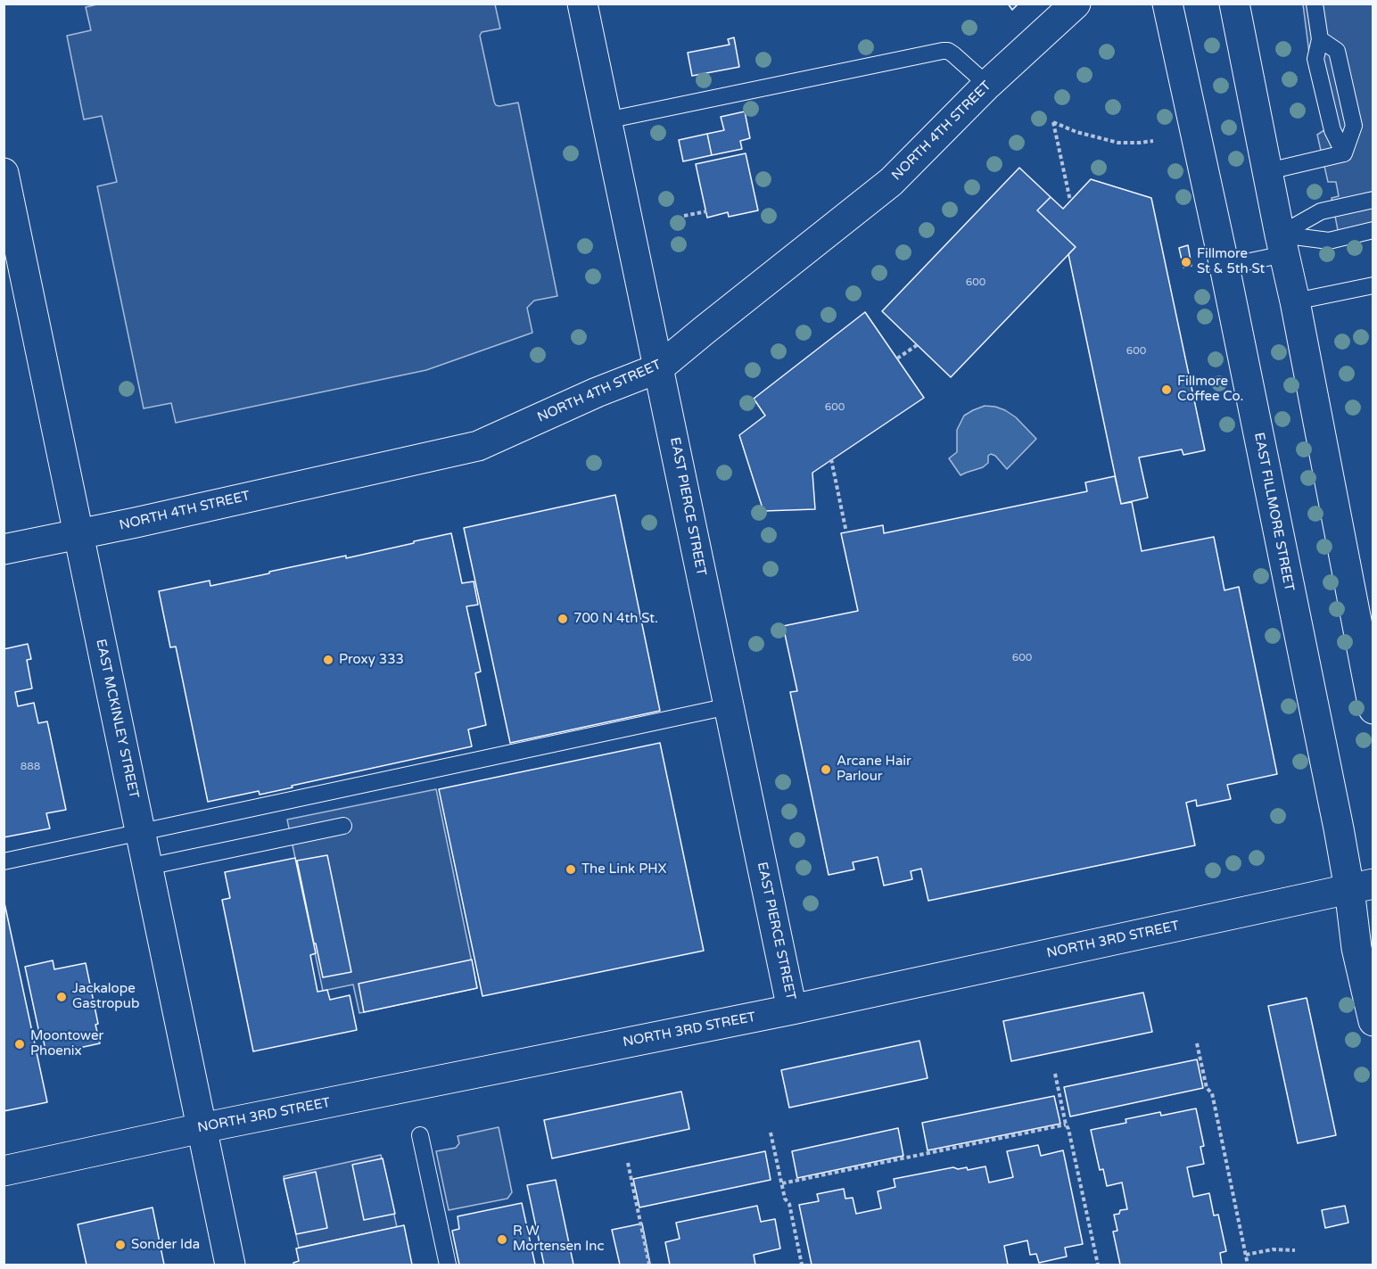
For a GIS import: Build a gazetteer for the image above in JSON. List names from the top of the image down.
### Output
{
  "streets": {
    "street": [
      "NORTH 4TH STREET",
      "EAST PIERCE STREET",
      "EAST FILLMORE STREET",
      "EAST MCKINLEY STREET",
      "NORTH 3RD STREET"
    ]
  },
  "crossings": [
    ["NORTH 4TH STREET", "EAST PIERCE STREET"],
    ["NORTH 4TH STREET", "EAST MCKINLEY STREET"],
    ["EAST PIERCE STREET", "NORTH 3RD STREET"],
    ["EAST FILLMORE STREET", "NORTH 3RD STREET"],
    ["EAST MCKINLEY STREET", "NORTH 3RD STREET"]
  ],
  "places": [
    "Fillmore St & 5th St",
    "Fillmore Coffee Co.",
    "700 N 4th St.",
    "Proxy 333",
    "Arcane Hair Parlour",
    "The Link PHX",
    "Jackalope Gastropub",
    "Moontower Phoenix",
    "R W Mortensen Inc",
    "Sonder Ida"
  ],
  "house_numbers": [
    "600",
    "600",
    "600",
    "600",
    "888"
  ]
}
